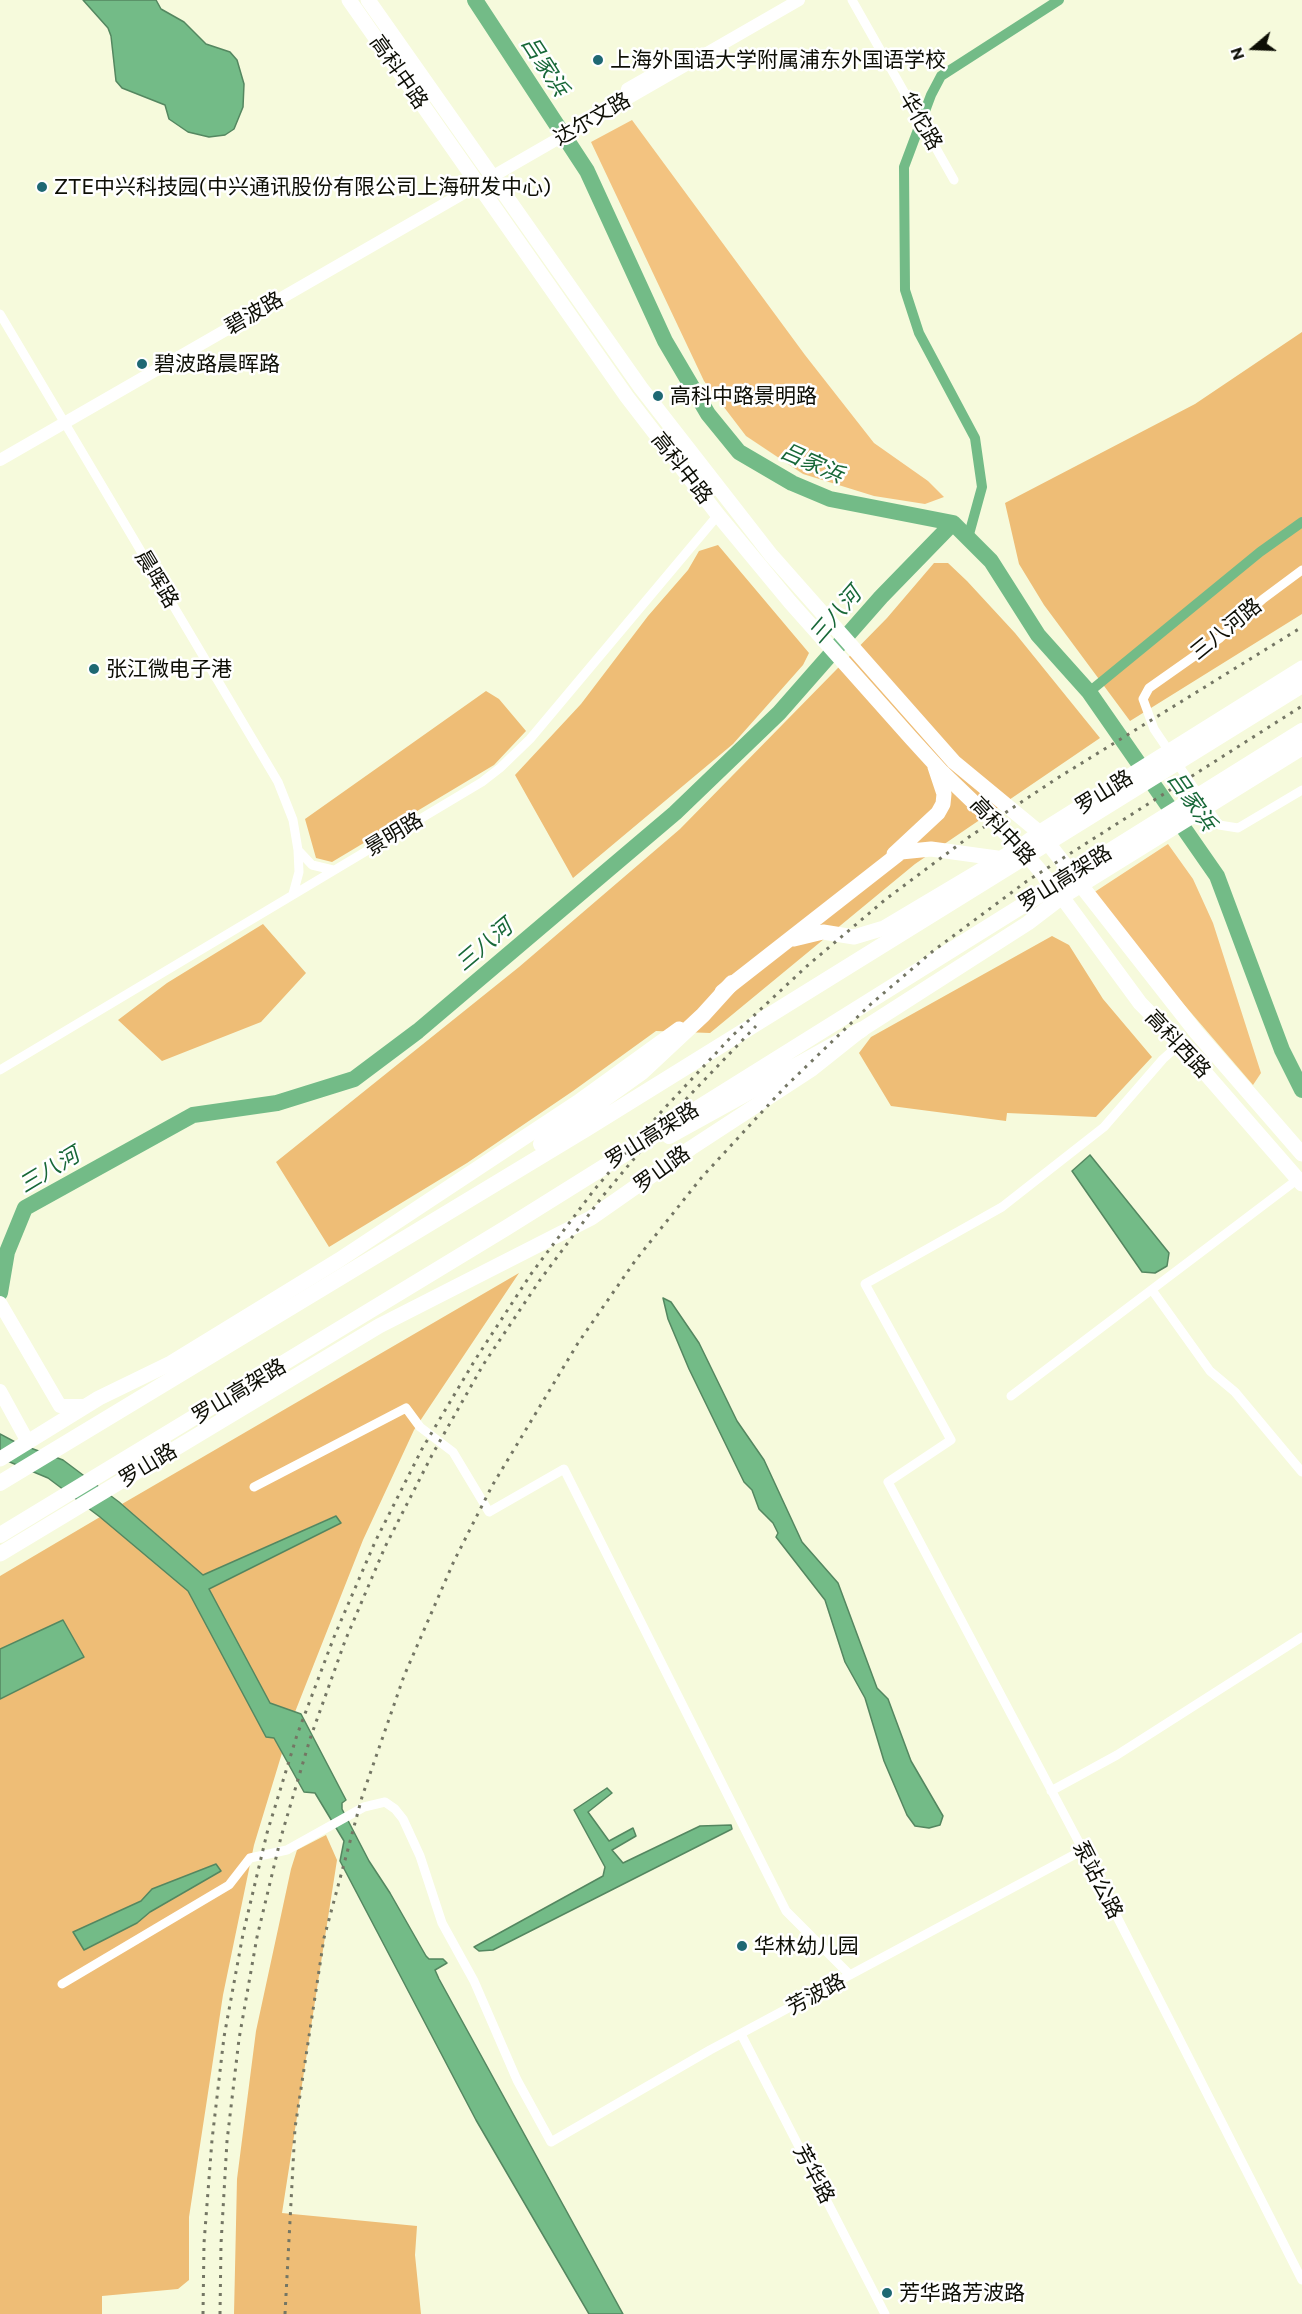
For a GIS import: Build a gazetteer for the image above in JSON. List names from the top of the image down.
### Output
{
  "streets": {
    "highway": ["罗山高架路"],
    "main road": ["高科中路", "罗山路", "高科西路"],
    "street": [
      "达尔文路",
      "华佗路",
      "碧波路",
      "晨晖路",
      "三八河路",
      "景明路",
      "泵站公路",
      "芳波路",
      "芳华路"
    ]
  },
  "crossings": [
    ["高科中路", "达尔文路"],
    ["高科中路", "碧波路"],
    ["高科中路", "罗山路"],
    ["高科中路", "景明路"],
    ["高科中路", "高科西路"],
    ["达尔文路", "碧波路"],
    ["碧波路", "晨晖路"],
    ["晨晖路", "景明路"],
    ["罗山路", "高科西路"],
    ["高科西路", "泵站公路"],
    ["泵站公路", "芳波路"],
    ["芳波路", "芳华路"]
  ],
  "water": ["吕家浜", "三八河"],
  "places": [
    "上海外国语大学附属浦东外国语学校",
    "ZTE中兴科技园(中兴通讯股份有限公司上海研发中心)",
    "碧波路晨晖路",
    "高科中路景明路",
    "张江微电子港",
    "华林幼儿园",
    "芳华路芳波路"
  ],
  "north": "left"
}
